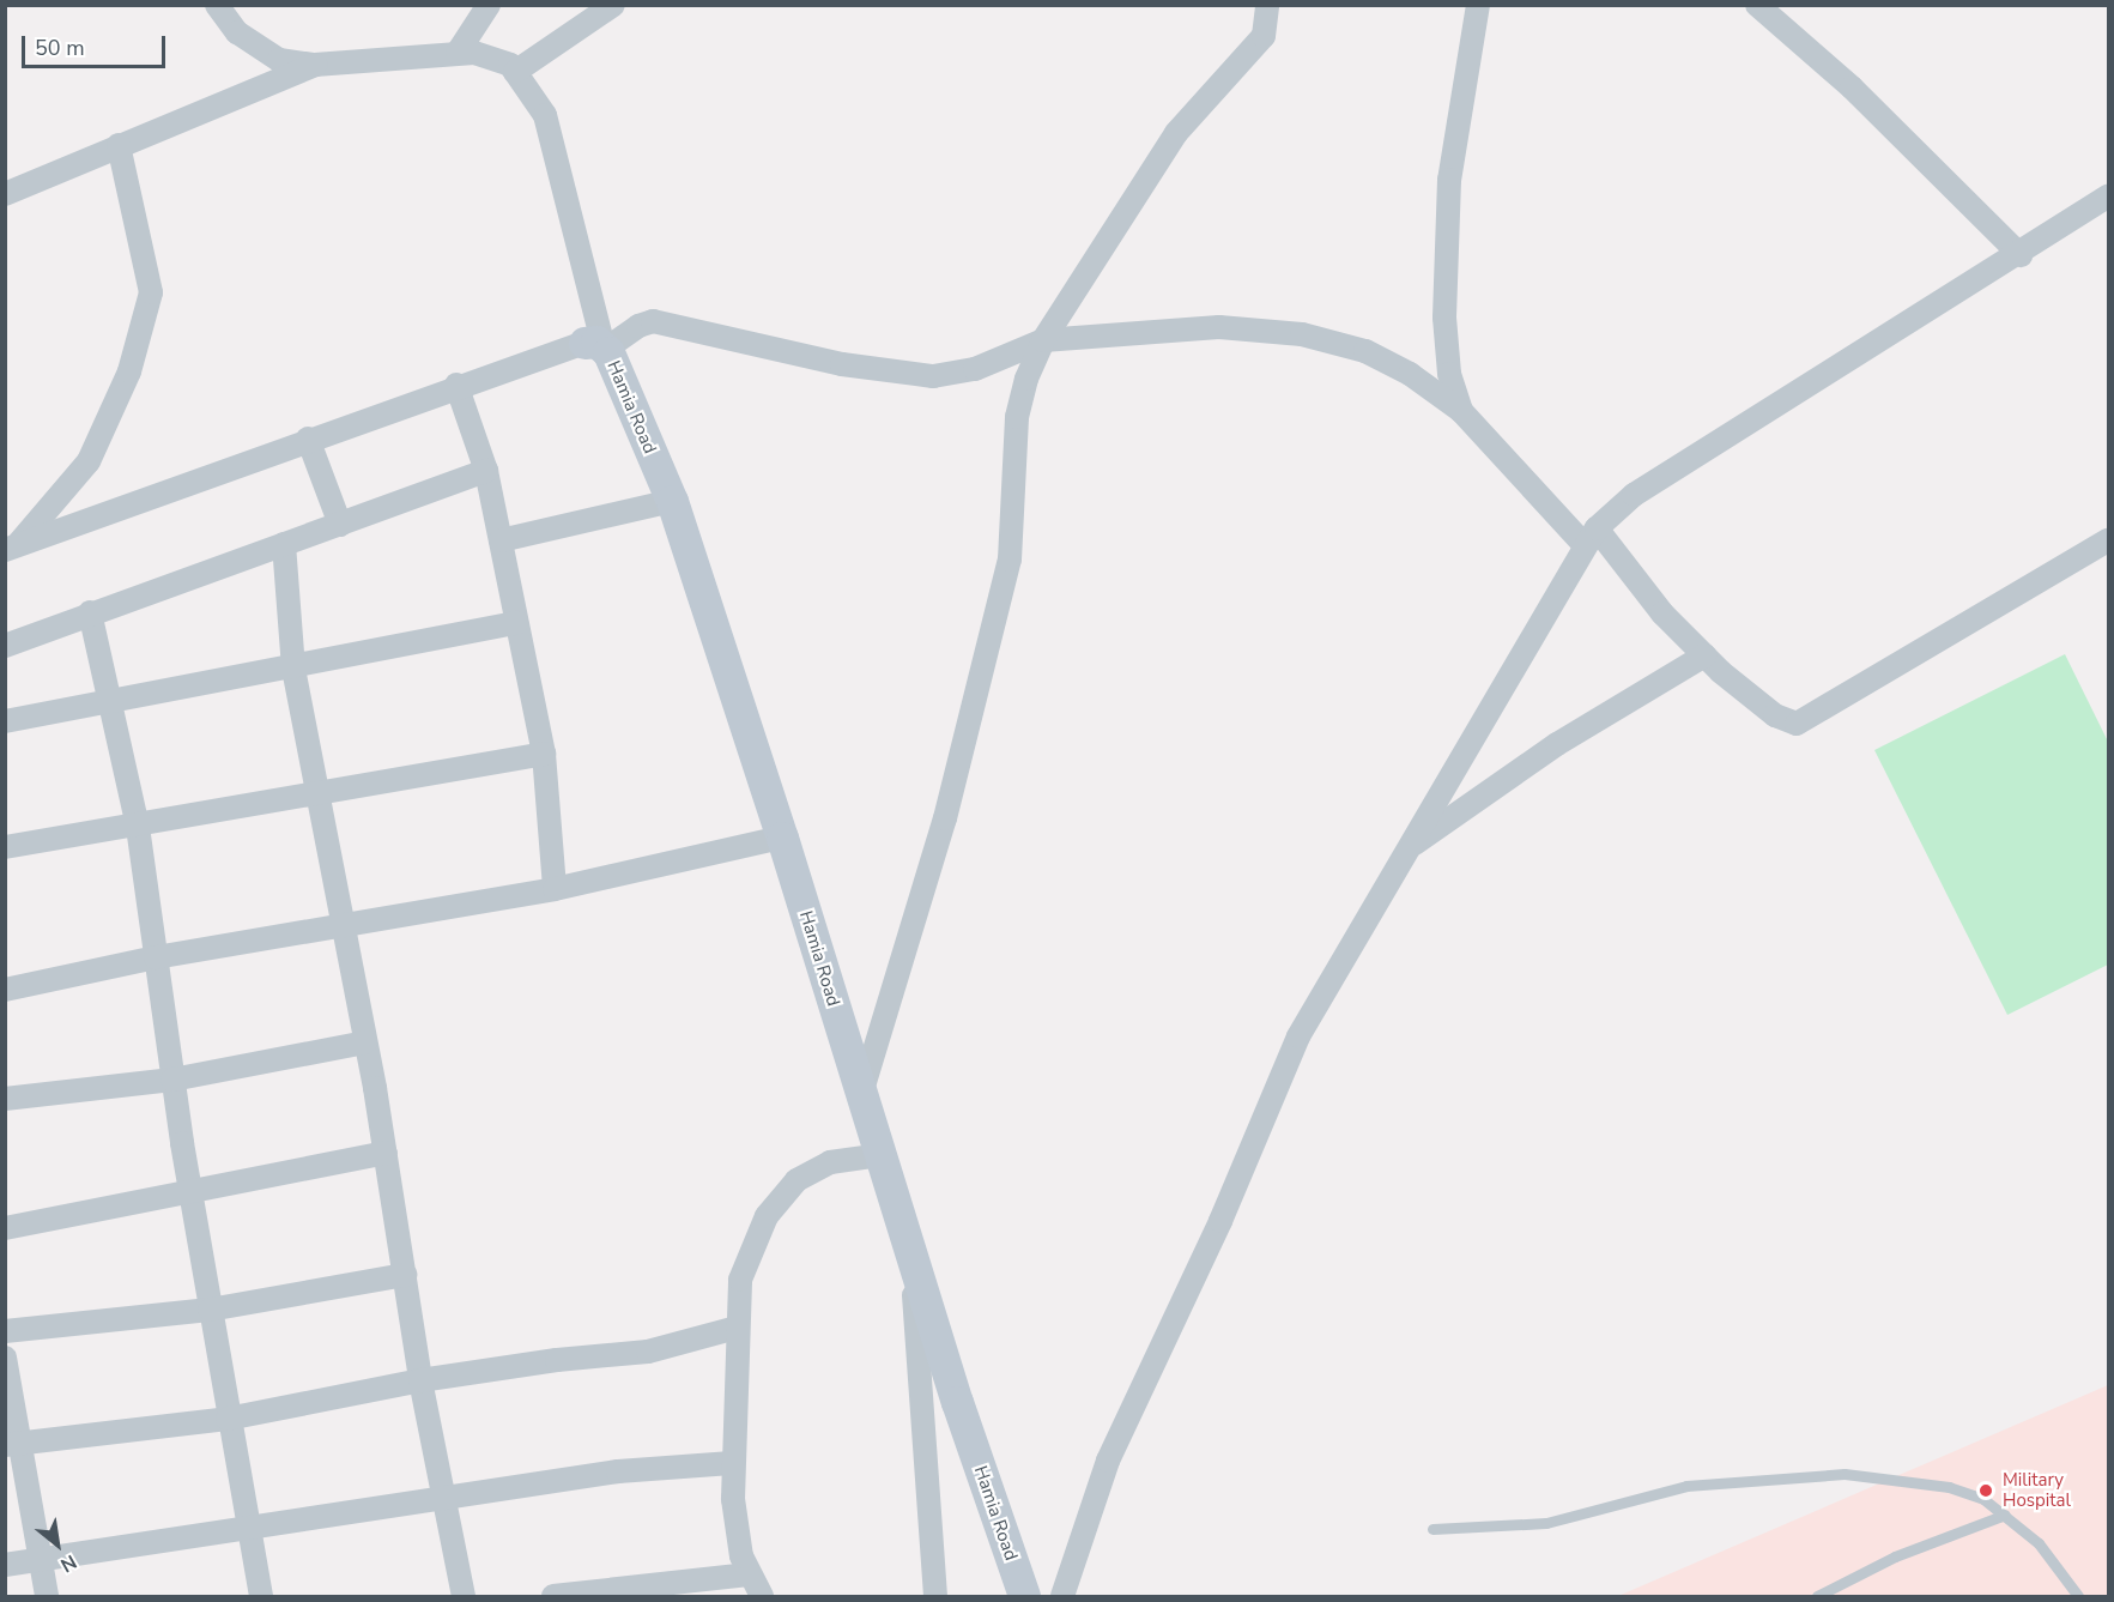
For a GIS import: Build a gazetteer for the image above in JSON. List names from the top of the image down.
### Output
{
  "streets": {
    "street": ["Hamia Road"]
  },
  "places": ["Military Hospital"],
  "scale_bar": "50 m",
  "north": "bottom right"
}
